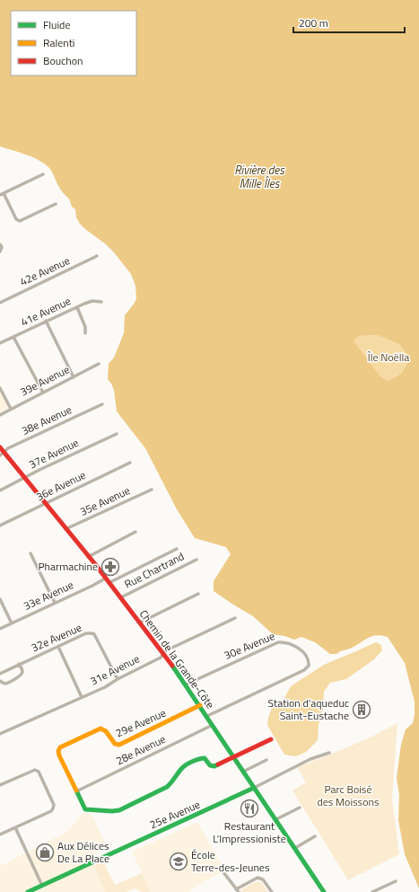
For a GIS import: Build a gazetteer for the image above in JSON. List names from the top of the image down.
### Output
{
  "streets": {
    "street": [
      "42e Avenue",
      "41e Avenue",
      "39e Avenue",
      "38e Avenue",
      "37e Avenue",
      "36e Avenue",
      "35e Avenue",
      "Rue Chartrand",
      "33e Avenue",
      "32e Avenue",
      "30e Avenue",
      "Chemin de la Grande-Côte",
      "31e Avenue",
      "29e Avenue",
      "28e Avenue",
      "25e Avenue"
    ]
  },
  "crossings": [
    ["38e Avenue", "Chemin de la Grande-Côte"],
    ["37e Avenue", "Chemin de la Grande-Côte"],
    ["36e Avenue", "Chemin de la Grande-Côte"],
    ["35e Avenue", "Chemin de la Grande-Côte"],
    ["Rue Chartrand", "Chemin de la Grande-Côte"],
    ["33e Avenue", "Chemin de la Grande-Côte"],
    ["32e Avenue", "31e Avenue"],
    ["30e Avenue", "Chemin de la Grande-Côte"],
    ["Chemin de la Grande-Côte", "31e Avenue"],
    ["Chemin de la Grande-Côte", "29e Avenue"],
    ["Chemin de la Grande-Côte", "28e Avenue"],
    ["Chemin de la Grande-Côte", "25e Avenue"],
    ["29e Avenue", "28e Avenue"]
  ],
  "water": ["Rivière des Mille Îles"],
  "parks": ["Île Noëlla", "Parc Boisé des Moissons"],
  "places": {
    "pharmacy": ["Pharmachine"],
    "building": ["Station d'aqueduc Saint-Eustache"],
    "restaurant": ["Restaurant L'Impressioniste"],
    "shop": ["Aux Délices De La Place"],
    "school or university": ["École Terre-des-Jeunes"]
  },
  "legend": ["Fluide", "Ralenti", "Bouchon"],
  "scale_bar": "200 m"
}
